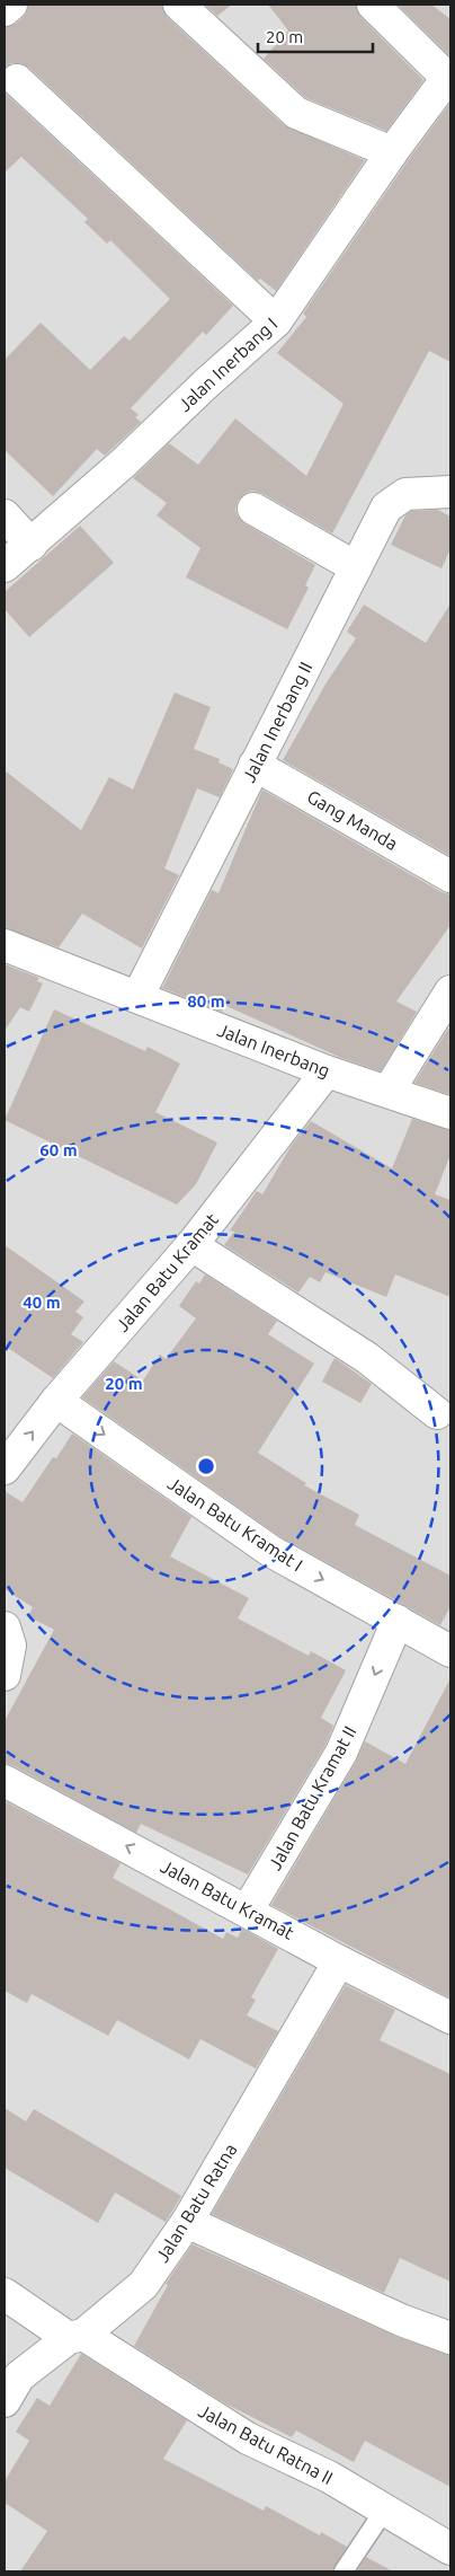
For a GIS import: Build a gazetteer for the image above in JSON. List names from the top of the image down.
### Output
{
  "streets": {
    "street": [
      "Jalan Inerbang I",
      "Jalan Inerbang II",
      "Gang Manda",
      "Jalan Inerbang",
      "Jalan Batu Kramat",
      "Jalan Batu Kramat I",
      "Jalan Batu Kramat II",
      "Jalan Batu Ratna",
      "Jalan Batu Ratna II"
    ]
  },
  "crossings": [
    ["Jalan Inerbang II", "Gang Manda"],
    ["Jalan Inerbang II", "Jalan Inerbang"],
    ["Jalan Inerbang", "Jalan Batu Kramat"],
    ["Jalan Batu Kramat", "Jalan Batu Kramat I"],
    ["Jalan Batu Kramat", "Jalan Batu Kramat II"],
    ["Jalan Batu Kramat", "Jalan Batu Ratna"],
    ["Jalan Batu Kramat I", "Jalan Batu Kramat II"],
    ["Jalan Batu Ratna", "Jalan Batu Ratna II"]
  ],
  "one_way": ["Jalan Batu Kramat II"],
  "scale_bar": "20 m",
  "rings": [
    "80 m",
    "60 m",
    "40 m",
    "20 m"
  ]
}
